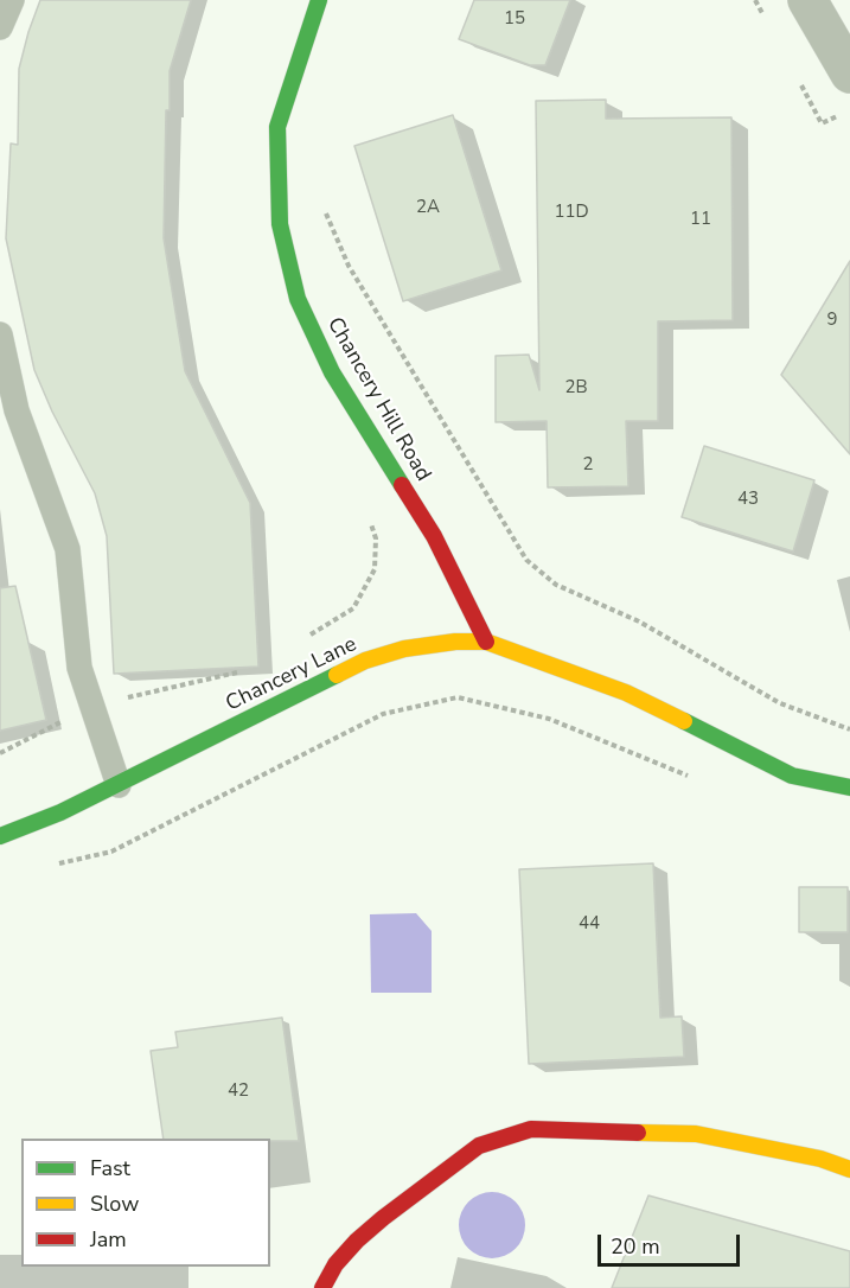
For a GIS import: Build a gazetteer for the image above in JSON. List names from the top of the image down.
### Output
{
  "streets": {
    "street": ["Chancery Hill Road", "Chancery Lane"]
  },
  "crossings": [
    ["Chancery Hill Road", "Chancery Lane"]
  ],
  "house_numbers": [
    "15",
    "2A",
    "11D",
    "11",
    "9",
    "2B",
    "2",
    "43",
    "44",
    "42"
  ],
  "legend": ["Fast", "Slow", "Jam"],
  "scale_bar": "20 m"
}
